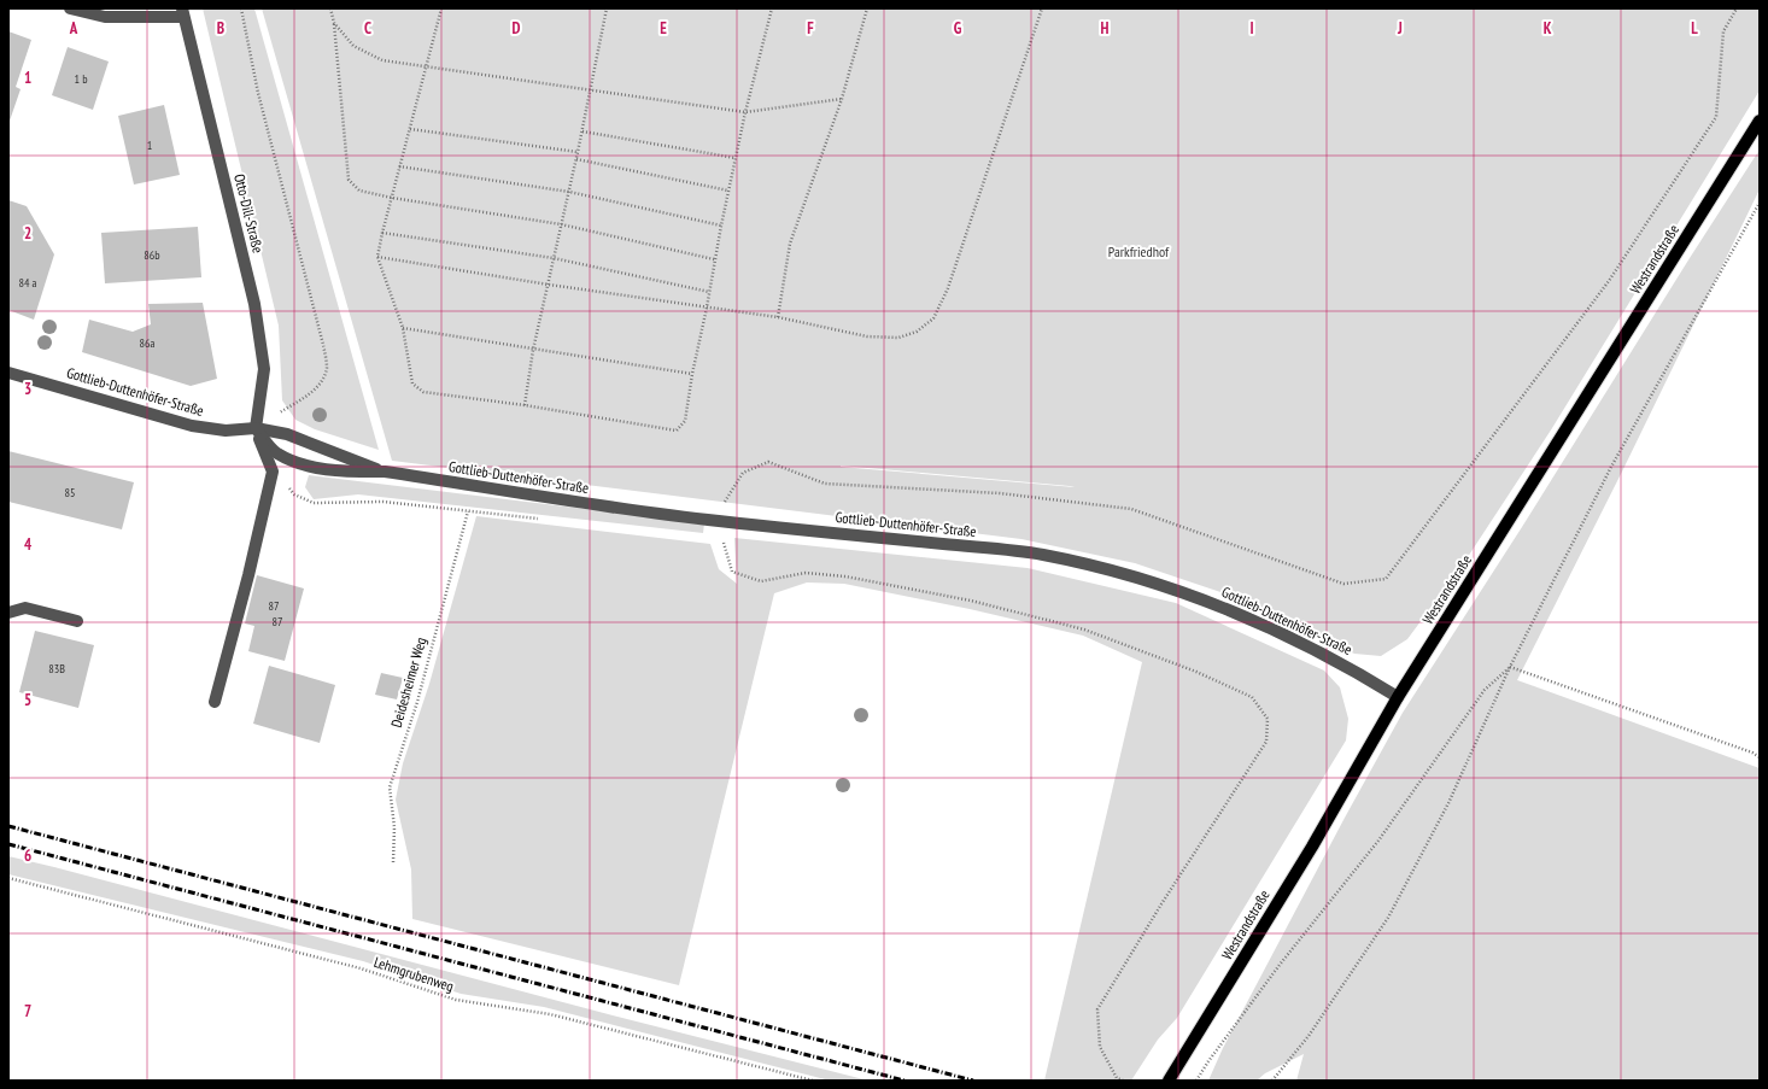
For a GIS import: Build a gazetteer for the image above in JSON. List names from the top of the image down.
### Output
{
  "streets": {
    "main road": ["Westrandstraße"],
    "street": ["Otto-Dill-Straße", "Gottlieb-Duttenhöfer-Straße"],
    "path": ["Deidesheimer Weg", "Lehmgrubenweg"]
  },
  "crossings": [
    ["Otto-Dill-Straße", "Gottlieb-Duttenhöfer-Straße"],
    ["Westrandstraße", "Gottlieb-Duttenhöfer-Straße"]
  ],
  "parks": ["Parkfriedhof"],
  "house_numbers": [
    "1 b",
    "1",
    "86b",
    "84 a",
    "86a",
    "85",
    "87",
    "87",
    "83B"
  ],
  "grid": {
    "columns": [
      "A",
      "B",
      "C",
      "D",
      "E",
      "F",
      "G",
      "H",
      "I",
      "J",
      "K",
      "L"
    ],
    "rows": [
      "1",
      "2",
      "3",
      "4",
      "5",
      "6",
      "7"
    ]
  }
}
